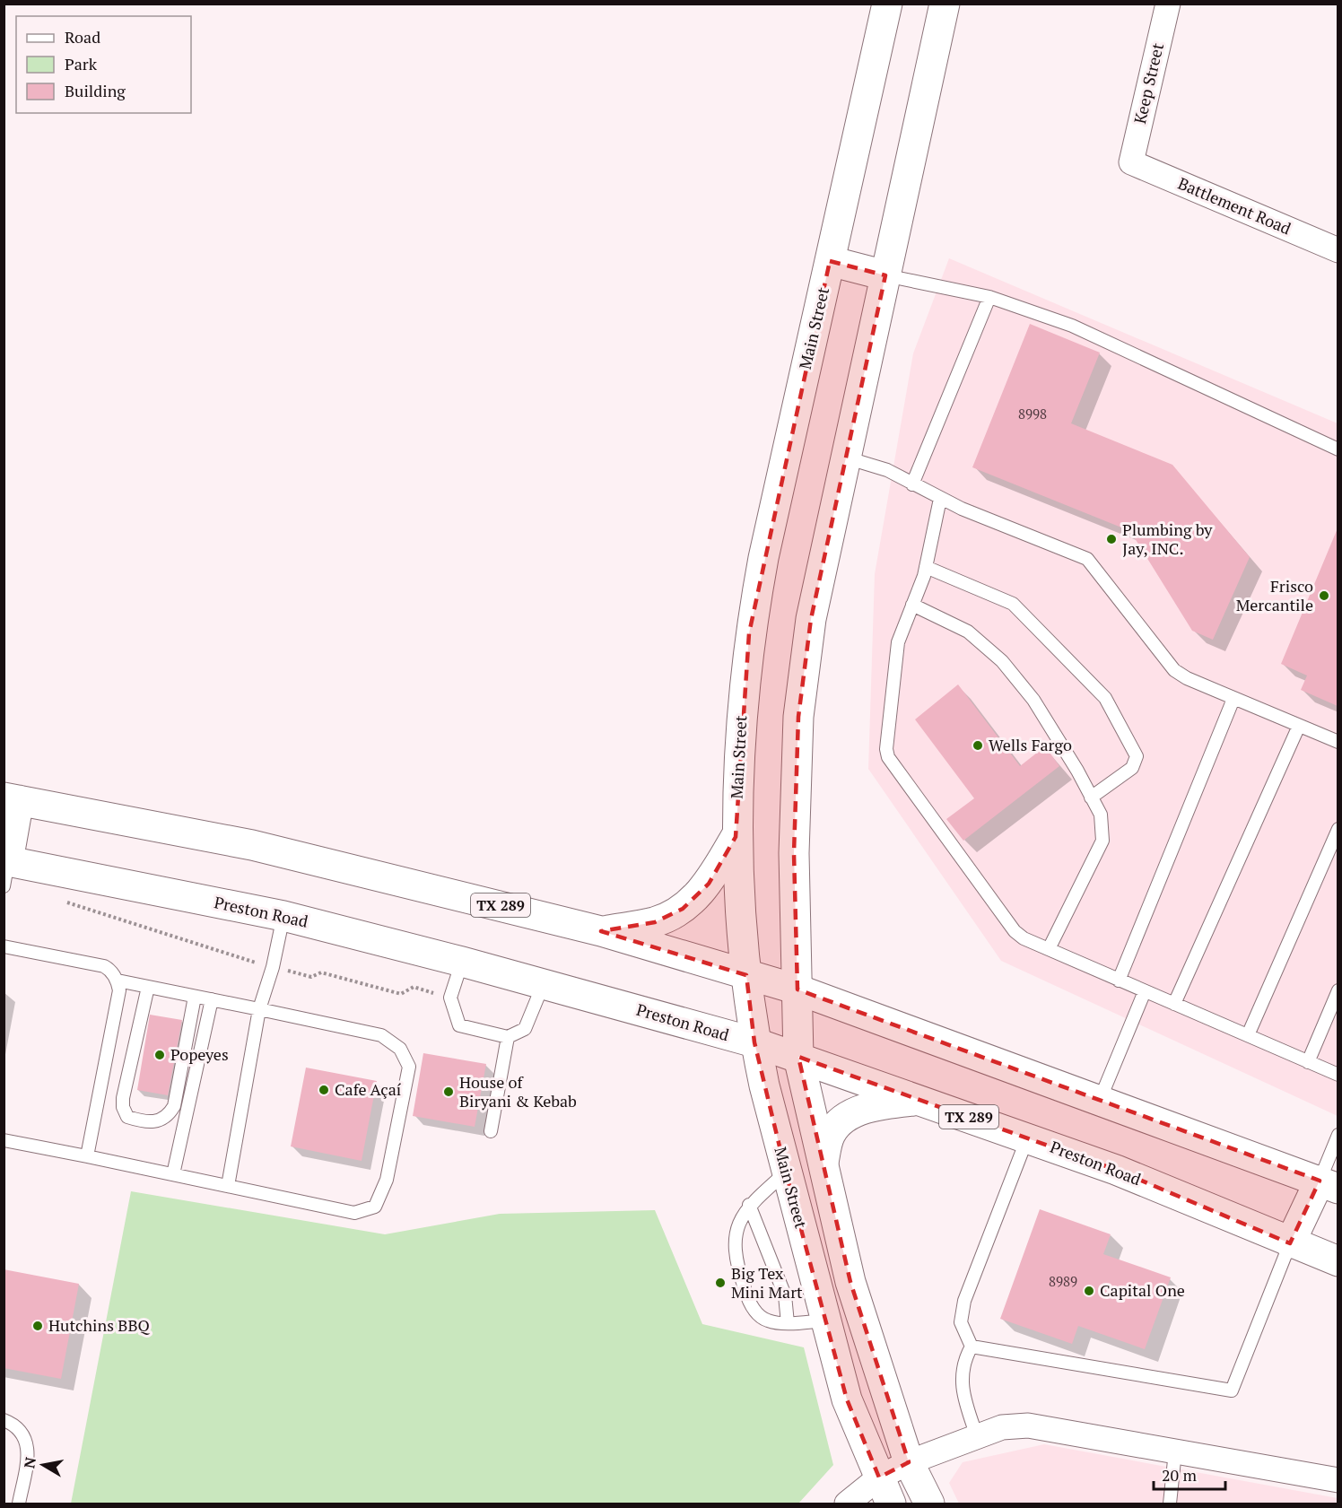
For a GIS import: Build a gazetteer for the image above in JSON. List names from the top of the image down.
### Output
{
  "streets": {
    "main road": ["Main Street", "TX 289", "Preston Road"],
    "street": ["Keep Street", "Battlement Road"]
  },
  "crossings": [
    ["Keep Street", "Battlement Road"],
    ["Main Street", "TX 289"],
    ["Main Street", "Preston Road"]
  ],
  "places": [
    "Plumbing by Jay, INC.",
    "Frisco Mercantile",
    "Wells Fargo",
    "Popeyes",
    "Cafe Açaí",
    "House of Biryani & Kebab",
    "Big Tex Mini Mart",
    "Capital One",
    "Hutchins BBQ"
  ],
  "house_numbers": ["8998", "8989"],
  "legend": ["Road", "Park", "Building"],
  "scale_bar": "20 m",
  "north": "left"
}
